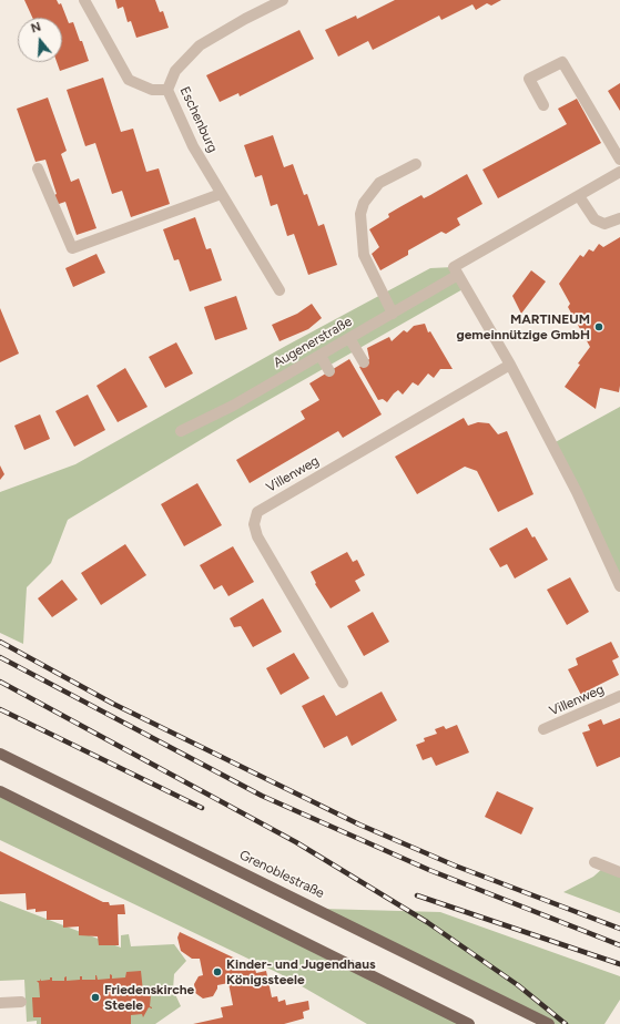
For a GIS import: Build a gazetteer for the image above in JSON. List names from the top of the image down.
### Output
{
  "streets": {
    "main road": ["Grenoblestraße"],
    "street": ["Eschenburg", "Augenerstraße", "Villenweg"]
  },
  "places": ["MARTINEUM gemeinnützige GmbH", "Kinder- und Jugendhaus Königssteele", "Friedenskirche Steele"],
  "north": "top"
}
